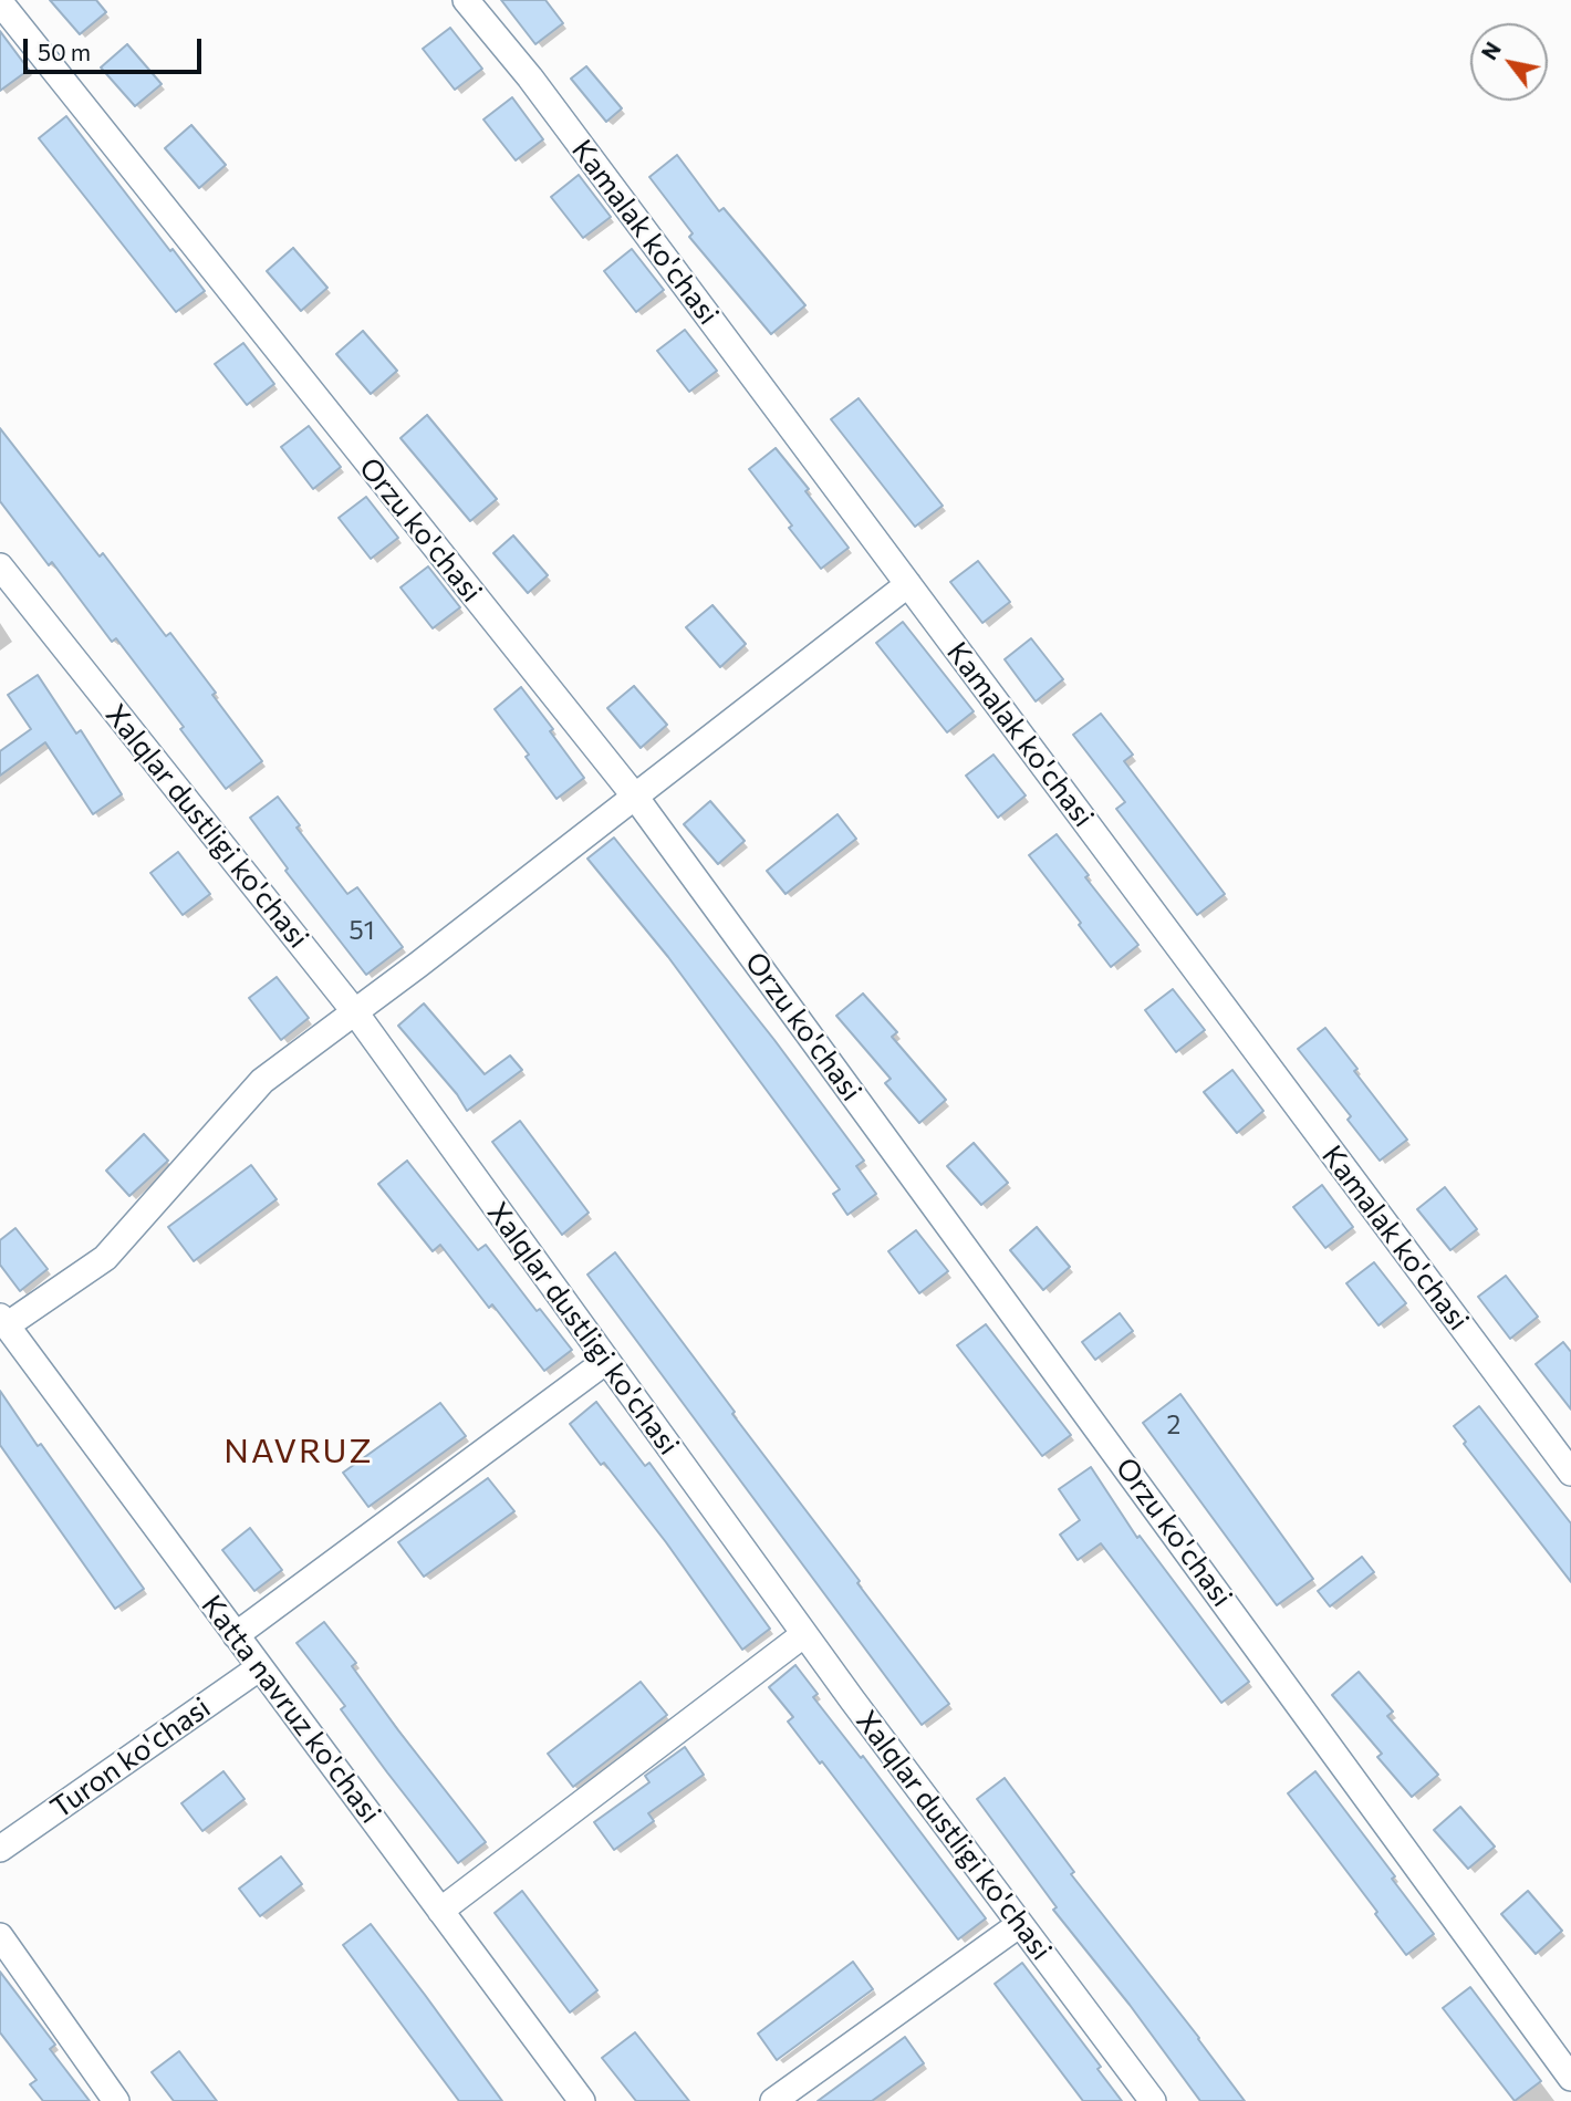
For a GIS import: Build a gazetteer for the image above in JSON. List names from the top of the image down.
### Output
{
  "streets": {
    "street": [
      "Kamalak ko'chasi",
      "Orzu ko'chasi",
      "Xalqlar dustligi ko'chasi",
      "Katta navruz ko'chasi",
      "Turon ko'chasi"
    ]
  },
  "crossings": [
    ["Katta navruz ko'chasi", "Turon ko'chasi"]
  ],
  "districts": ["NAVRUZ"],
  "house_numbers": ["51", "2"],
  "scale_bar": "50 m",
  "north": "top left"
}
